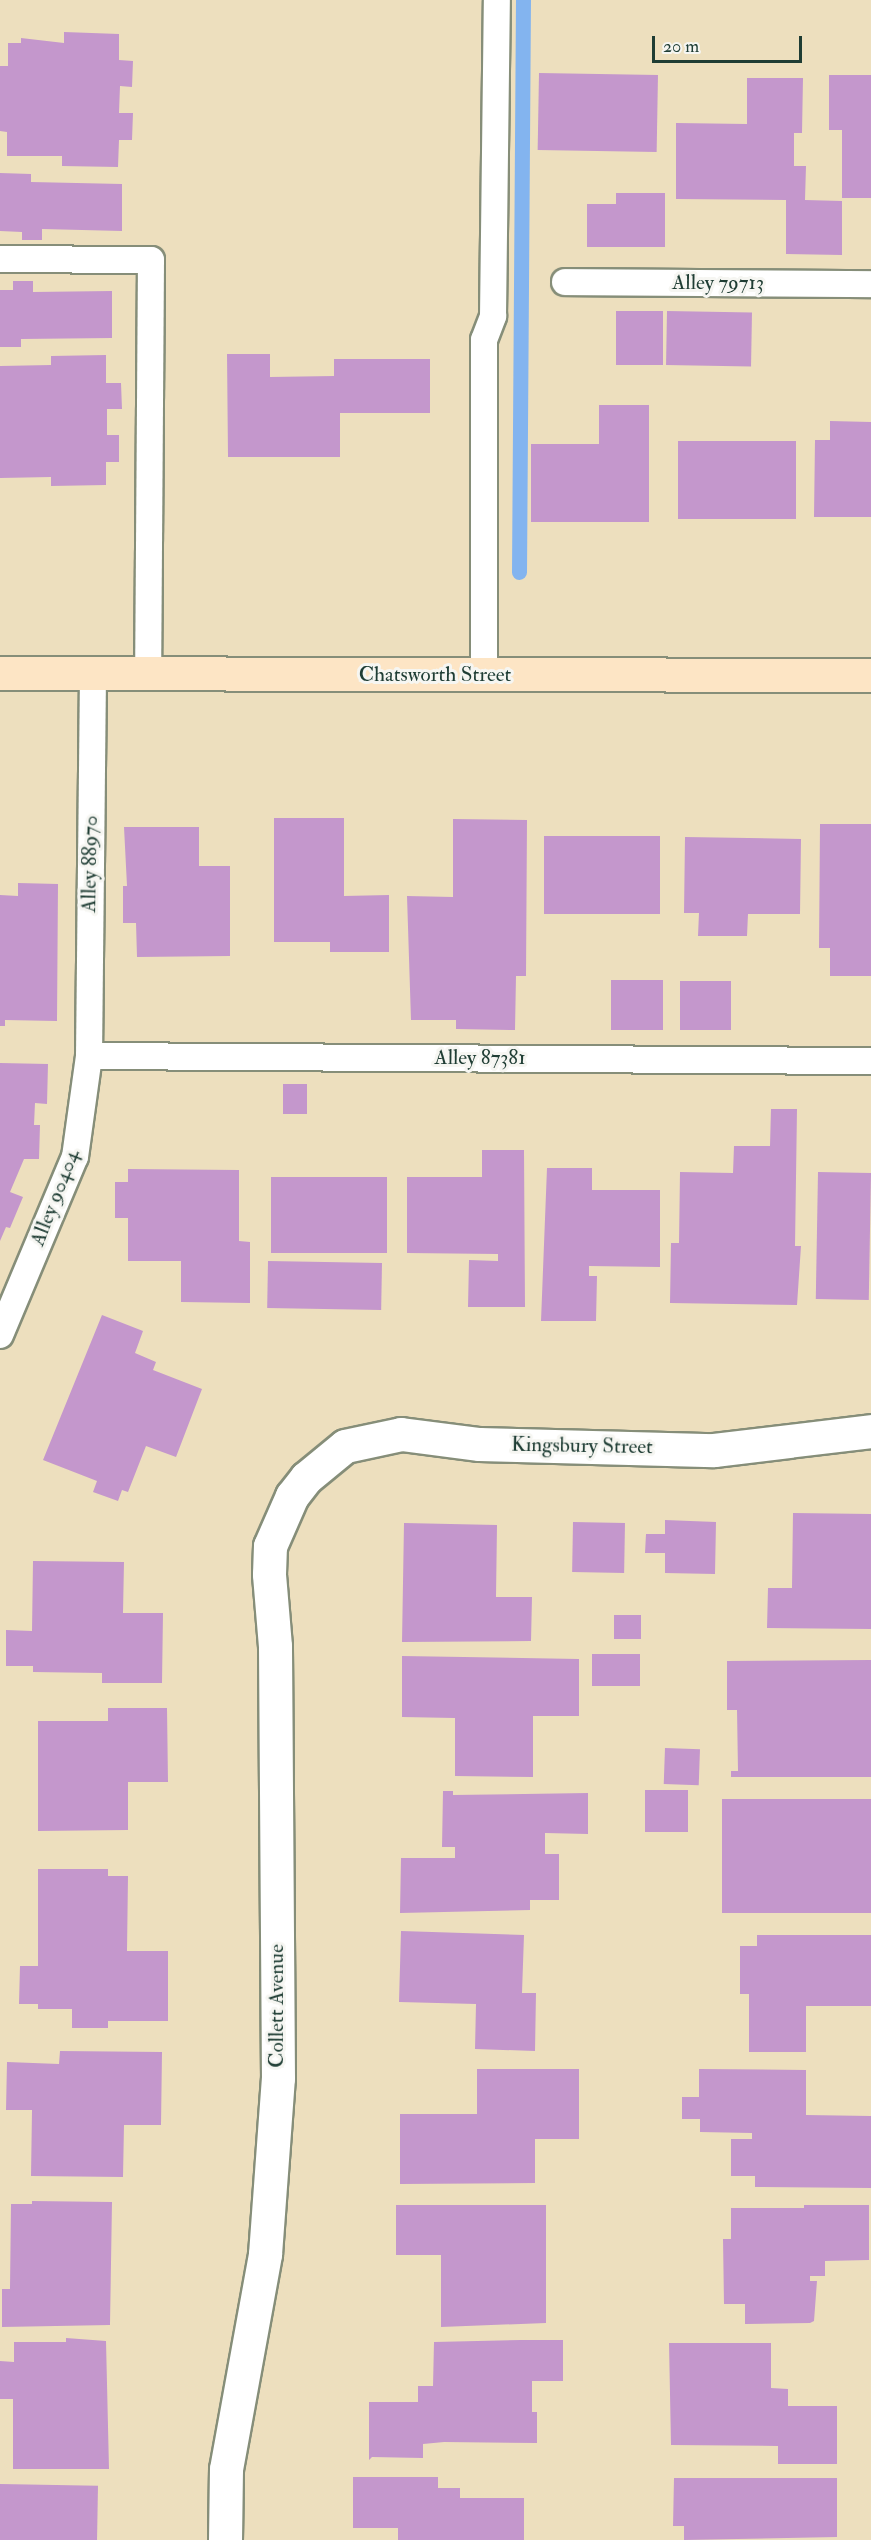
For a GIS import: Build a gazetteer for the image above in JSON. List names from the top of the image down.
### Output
{
  "streets": {
    "main road": ["Chatsworth Street"],
    "street": ["Kingsbury Street", "Collett Avenue"],
    "lane": [
      "Alley 79713",
      "Alley 88970",
      "Alley 87381",
      "Alley 90404"
    ]
  },
  "crossings": [
    ["Chatsworth Street", "Alley 88970"],
    ["Alley 88970", "Alley 87381"],
    ["Alley 88970", "Alley 90404"],
    ["Alley 87381", "Alley 90404"],
    ["Kingsbury Street", "Collett Avenue"]
  ],
  "scale_bar": "20 m"
}
